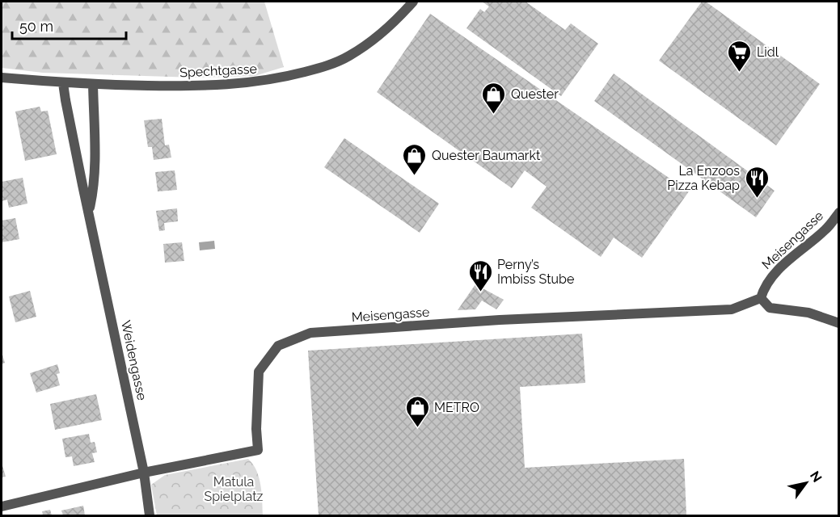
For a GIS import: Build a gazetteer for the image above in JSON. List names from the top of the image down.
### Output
{
  "streets": {
    "street": ["Spechtgasse", "Meisengasse", "Weidengasse"]
  },
  "crossings": [
    ["Spechtgasse", "Weidengasse"],
    ["Meisengasse", "Weidengasse"]
  ],
  "parks": ["Matula Spielplatz"],
  "places": {
    "supermarket": ["Lidl"],
    "shop": ["Quester", "Quester Baumarkt", "METRO"],
    "restaurant": ["La Enzoos Pizza Kebap", "Perny’s Imbiss Stube"]
  },
  "scale_bar": "50 m",
  "north": "top right"
}
